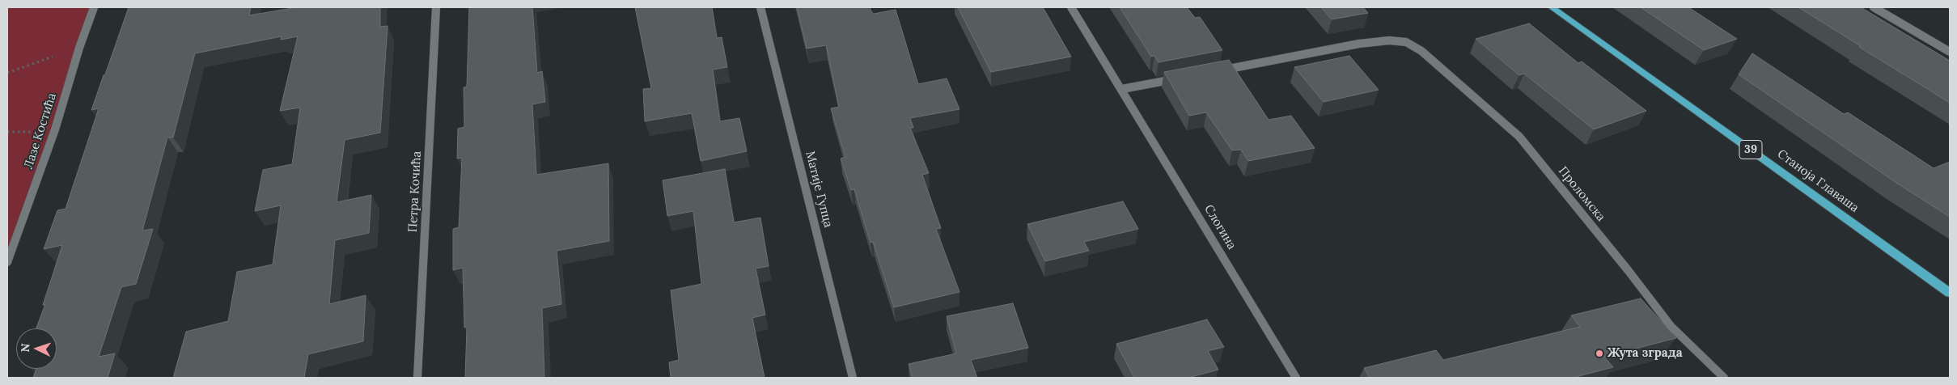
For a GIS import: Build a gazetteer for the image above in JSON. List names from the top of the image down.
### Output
{
  "streets": {
    "main road": ["39", "Станоја Главаша"],
    "street": [
      "Лазе Костића",
      "Матије Гупца",
      "Петра Кочића",
      "Проломска",
      "Слогина"
    ]
  },
  "places": ["Жута зграда"],
  "north": "left"
}
